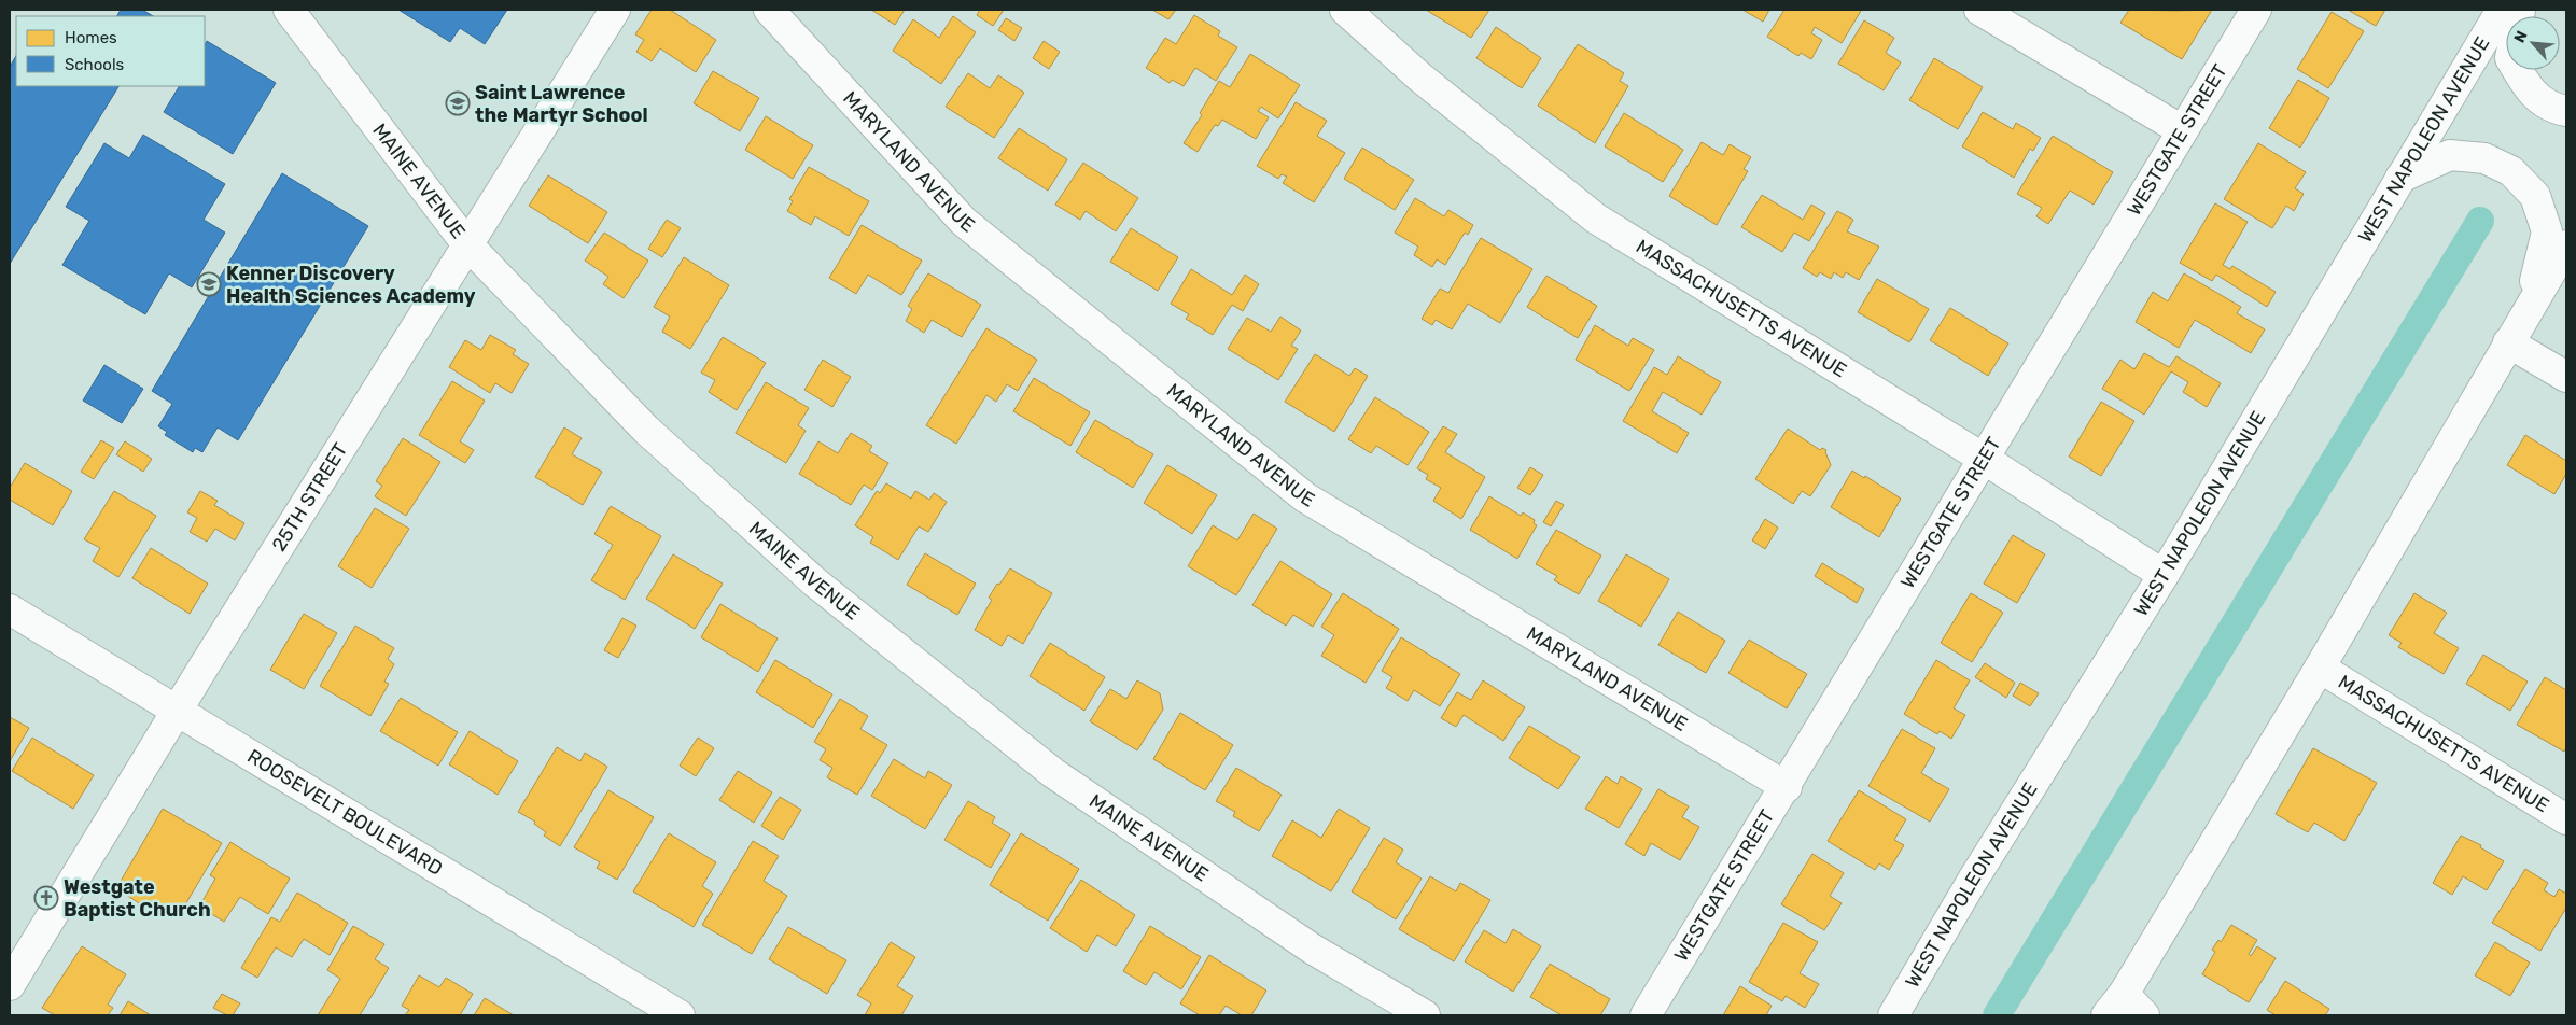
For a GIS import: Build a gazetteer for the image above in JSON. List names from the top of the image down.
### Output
{
  "streets": {
    "street": [
      "WESTGATE STREET",
      "WEST NAPOLEON AVENUE",
      "MARYLAND AVENUE",
      "MAINE AVENUE",
      "MASSACHUSETTS AVENUE",
      "25TH STREET",
      "ROOSEVELT BOULEVARD"
    ]
  },
  "crossings": [
    ["WESTGATE STREET", "MARYLAND AVENUE"],
    ["WESTGATE STREET", "MASSACHUSETTS AVENUE"],
    ["WEST NAPOLEON AVENUE", "MASSACHUSETTS AVENUE"],
    ["MAINE AVENUE", "25TH STREET"],
    ["25TH STREET", "ROOSEVELT BOULEVARD"]
  ],
  "places": {
    "school or university": ["Saint Lawrence the Martyr School", "Kenner Discovery Health Sciences Academy"],
    "church": ["Westgate Baptist Church"]
  },
  "legend": ["Homes", "Schools"],
  "north": "top left"
}
